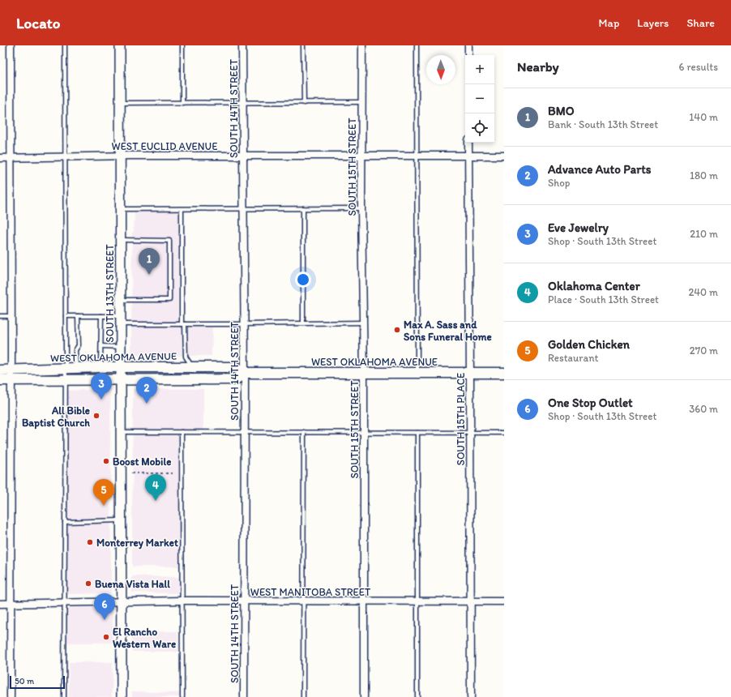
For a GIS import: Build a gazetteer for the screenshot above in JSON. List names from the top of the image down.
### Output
{
  "streets": {
    "main road": ["WEST OKLAHOMA AVENUE"],
    "street": [
      "SOUTH 14TH STREET",
      "WEST EUCLID AVENUE",
      "SOUTH 15TH STREET",
      "SOUTH 13TH STREET",
      "SOUTH 15TH PLACE",
      "WEST MANITOBA STREET"
    ]
  },
  "crossings": [
    ["SOUTH 14TH STREET", "WEST EUCLID AVENUE"],
    ["SOUTH 14TH STREET", "WEST OKLAHOMA AVENUE"],
    ["SOUTH 14TH STREET", "WEST MANITOBA STREET"],
    ["WEST EUCLID AVENUE", "SOUTH 15TH STREET"],
    ["WEST EUCLID AVENUE", "SOUTH 13TH STREET"],
    ["WEST EUCLID AVENUE", "SOUTH 15TH PLACE"],
    ["SOUTH 15TH STREET", "WEST OKLAHOMA AVENUE"],
    ["SOUTH 15TH STREET", "WEST MANITOBA STREET"],
    ["SOUTH 13TH STREET", "WEST OKLAHOMA AVENUE"],
    ["SOUTH 13TH STREET", "WEST MANITOBA STREET"],
    ["WEST OKLAHOMA AVENUE", "SOUTH 15TH PLACE"],
    ["SOUTH 15TH PLACE", "WEST MANITOBA STREET"]
  ],
  "places": [
    "Max A. Sass and Sons Funeral Home",
    "All Bible Baptist Church",
    "Boost Mobile",
    "Monterrey Market",
    "Buena Vista Hall",
    "El Rancho Western Ware"
  ],
  "scale_bar": "50 m",
  "north": "bottom",
  "page": {
    "header": "Locato",
    "nav": ["Map", "Layers", "Share"],
    "heading": ["Nearby", "6 results"],
    "map_buttons": ["+", "−"],
    "list": [
      {
        "mark": "1",
        "name": "BMO",
        "note": "Bank · South 13th Street",
        "value": "140 m"
      },
      {
        "mark": "2",
        "name": "Advance Auto Parts",
        "note": "Shop",
        "value": "180 m"
      },
      {
        "mark": "3",
        "name": "Eve Jewelry",
        "note": "Shop · South 13th Street",
        "value": "210 m"
      },
      {
        "mark": "4",
        "name": "Oklahoma Center",
        "note": "Place · South 13th Street",
        "value": "240 m"
      },
      {
        "mark": "5",
        "name": "Golden Chicken",
        "note": "Restaurant",
        "value": "270 m"
      },
      {
        "mark": "6",
        "name": "One Stop Outlet",
        "note": "Shop · South 13th Street",
        "value": "360 m"
      }
    ],
    "pins": [
      "1",
      "3",
      "2",
      "4",
      "5",
      "6"
    ],
    "scale": "50 m"
  }
}
